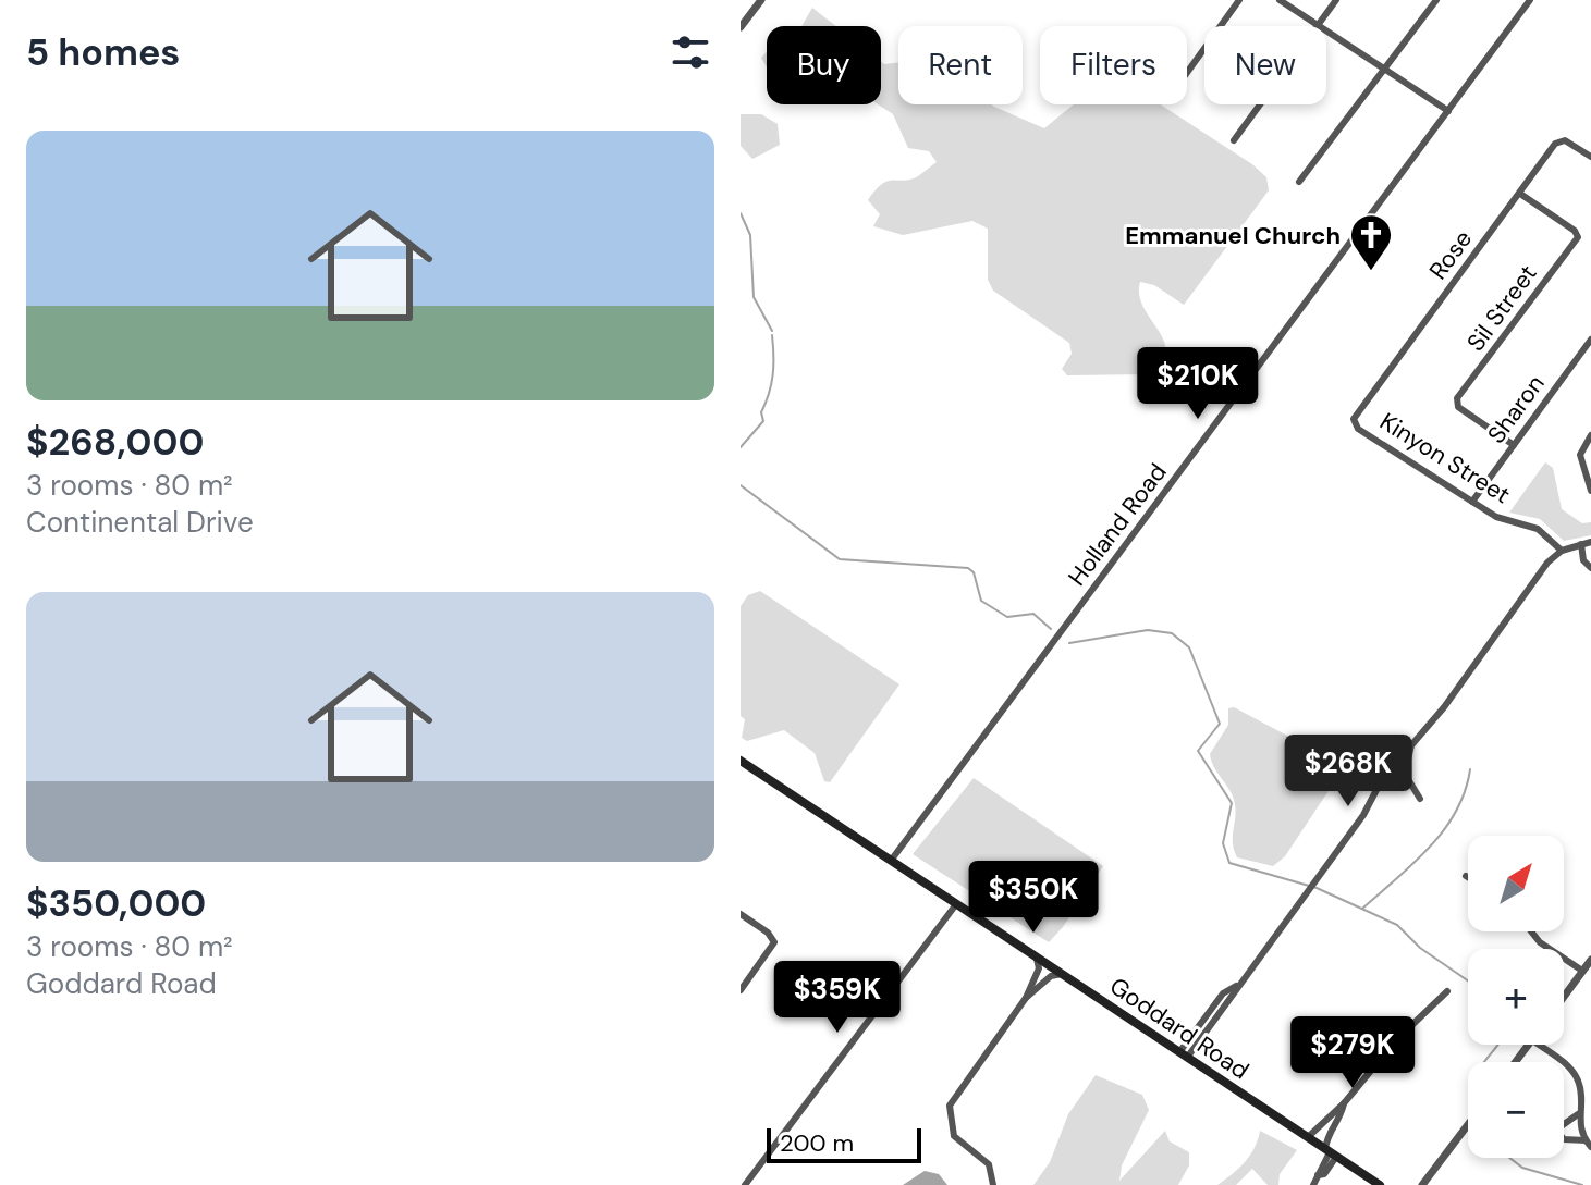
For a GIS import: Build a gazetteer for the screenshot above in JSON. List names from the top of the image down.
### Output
{
  "streets": {
    "main road": ["Goddard Road"],
    "street": [
      "Rose",
      "Sil Street",
      "Sharon",
      "Kinyon Street",
      "Holland Road"
    ]
  },
  "crossings": [
    ["Rose", "Sil Street"],
    ["Rose", "Kinyon Street"],
    ["Sil Street", "Sharon"],
    ["Sharon", "Kinyon Street"],
    ["Holland Road", "Goddard Road"]
  ],
  "places": {
    "church": ["Emmanuel Church"]
  },
  "scale_bar": "200 m",
  "north": "top right",
  "page": {
    "heading": "5 homes",
    "chip": [
      "Buy",
      "Rent",
      "Filters",
      "New"
    ],
    "list": [
      {
        "name": "$268,000",
        "note": "3 rooms · 80 m² · Continental Drive"
      },
      {
        "name": "$350,000",
        "note": "3 rooms · 80 m² · Goddard Road"
      }
    ],
    "price": [
      "$210K",
      "$268K",
      "$350K",
      "$359K",
      "$279K"
    ],
    "map_buttons": ["+", "−"],
    "scale": "200 m"
  }
}
